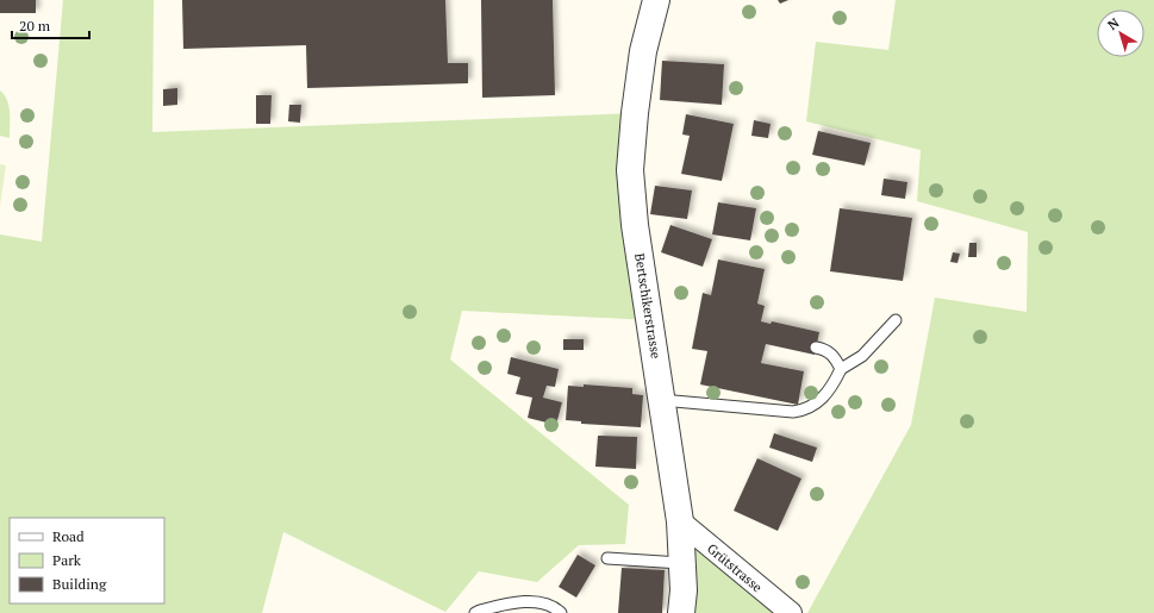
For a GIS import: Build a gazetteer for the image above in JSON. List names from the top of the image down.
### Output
{
  "streets": {
    "street": ["Bertschikerstrasse", "Grütstrasse"]
  },
  "crossings": [
    ["Bertschikerstrasse", "Grütstrasse"]
  ],
  "legend": ["Road", "Park", "Building"],
  "scale_bar": "20 m",
  "north": "top left"
}
